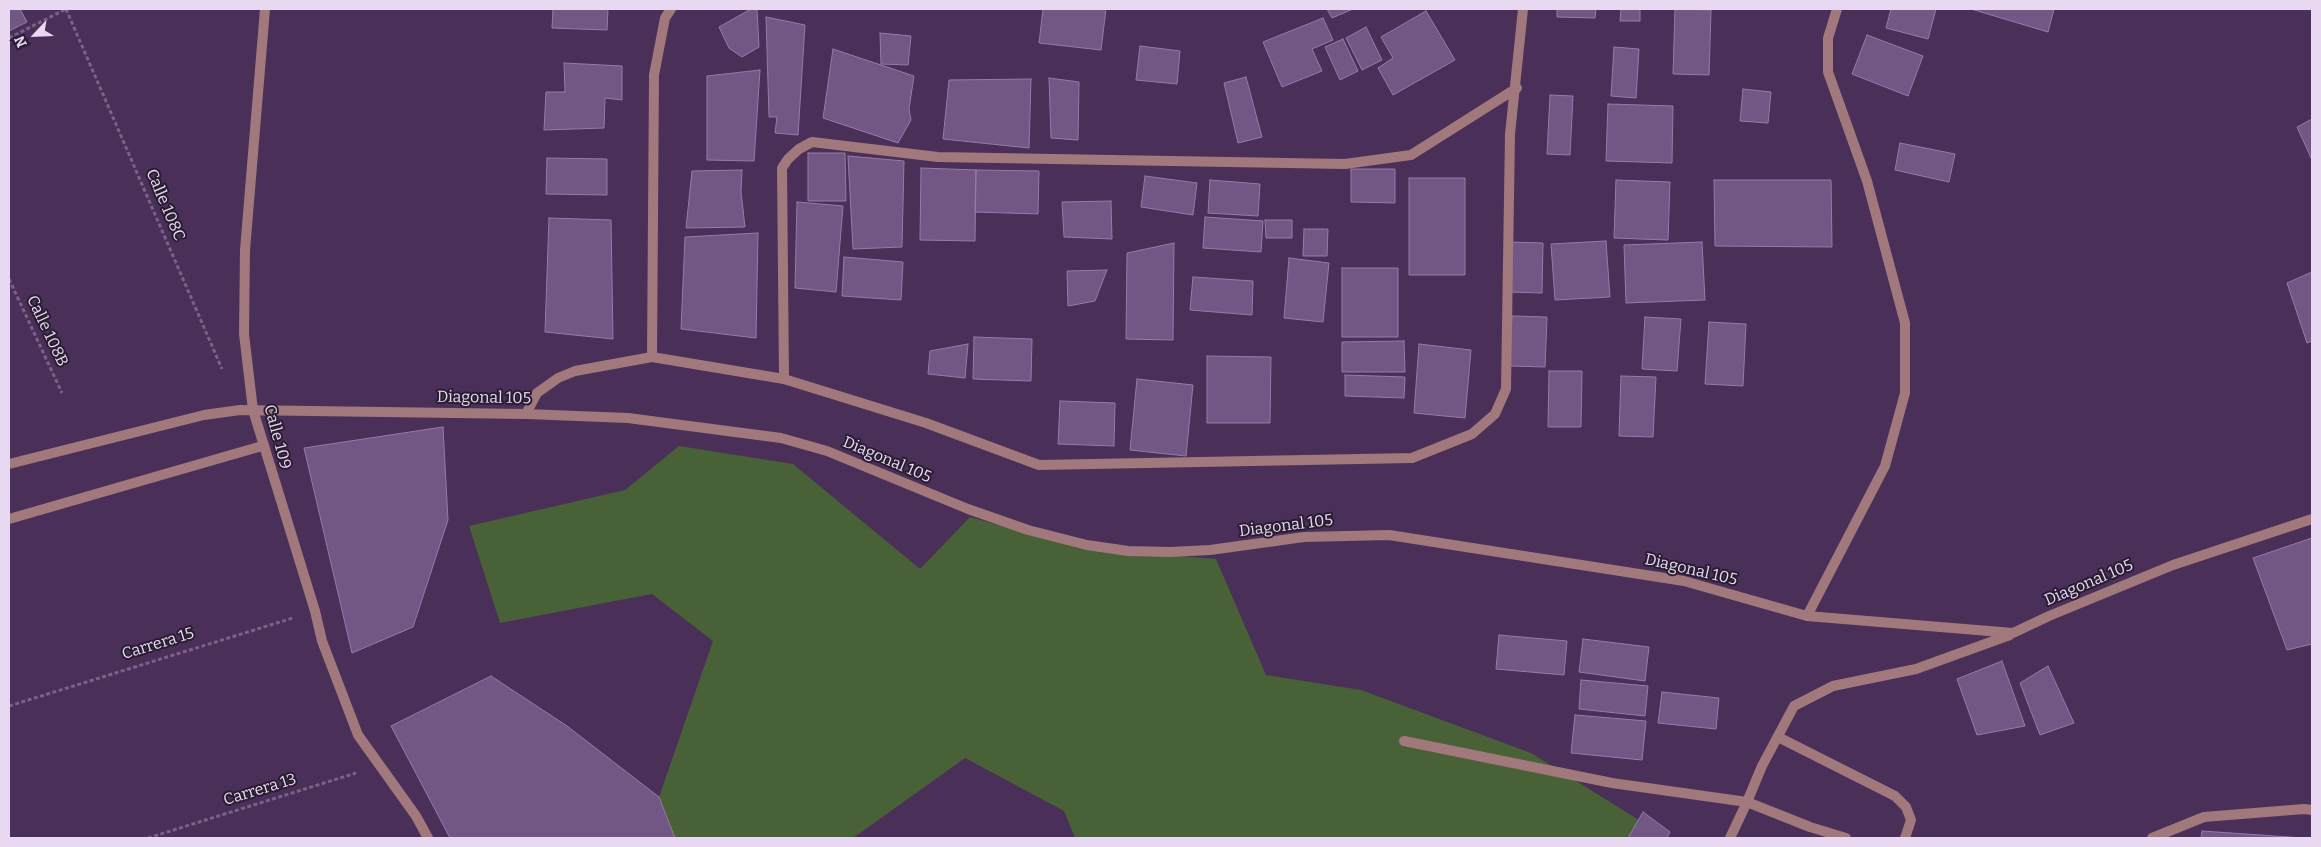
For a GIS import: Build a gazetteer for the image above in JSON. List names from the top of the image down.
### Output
{
  "streets": {
    "street": ["Diagonal 105", "Calle 109"],
    "path": [
      "Calle 108C",
      "Calle 108B",
      "Carrera 15",
      "Carrera 13"
    ]
  },
  "crossings": [
    ["Diagonal 105", "Calle 109"],
    ["Calle 109", "Carrera 15"],
    ["Calle 109", "Carrera 13"]
  ],
  "north": "bottom left"
}
